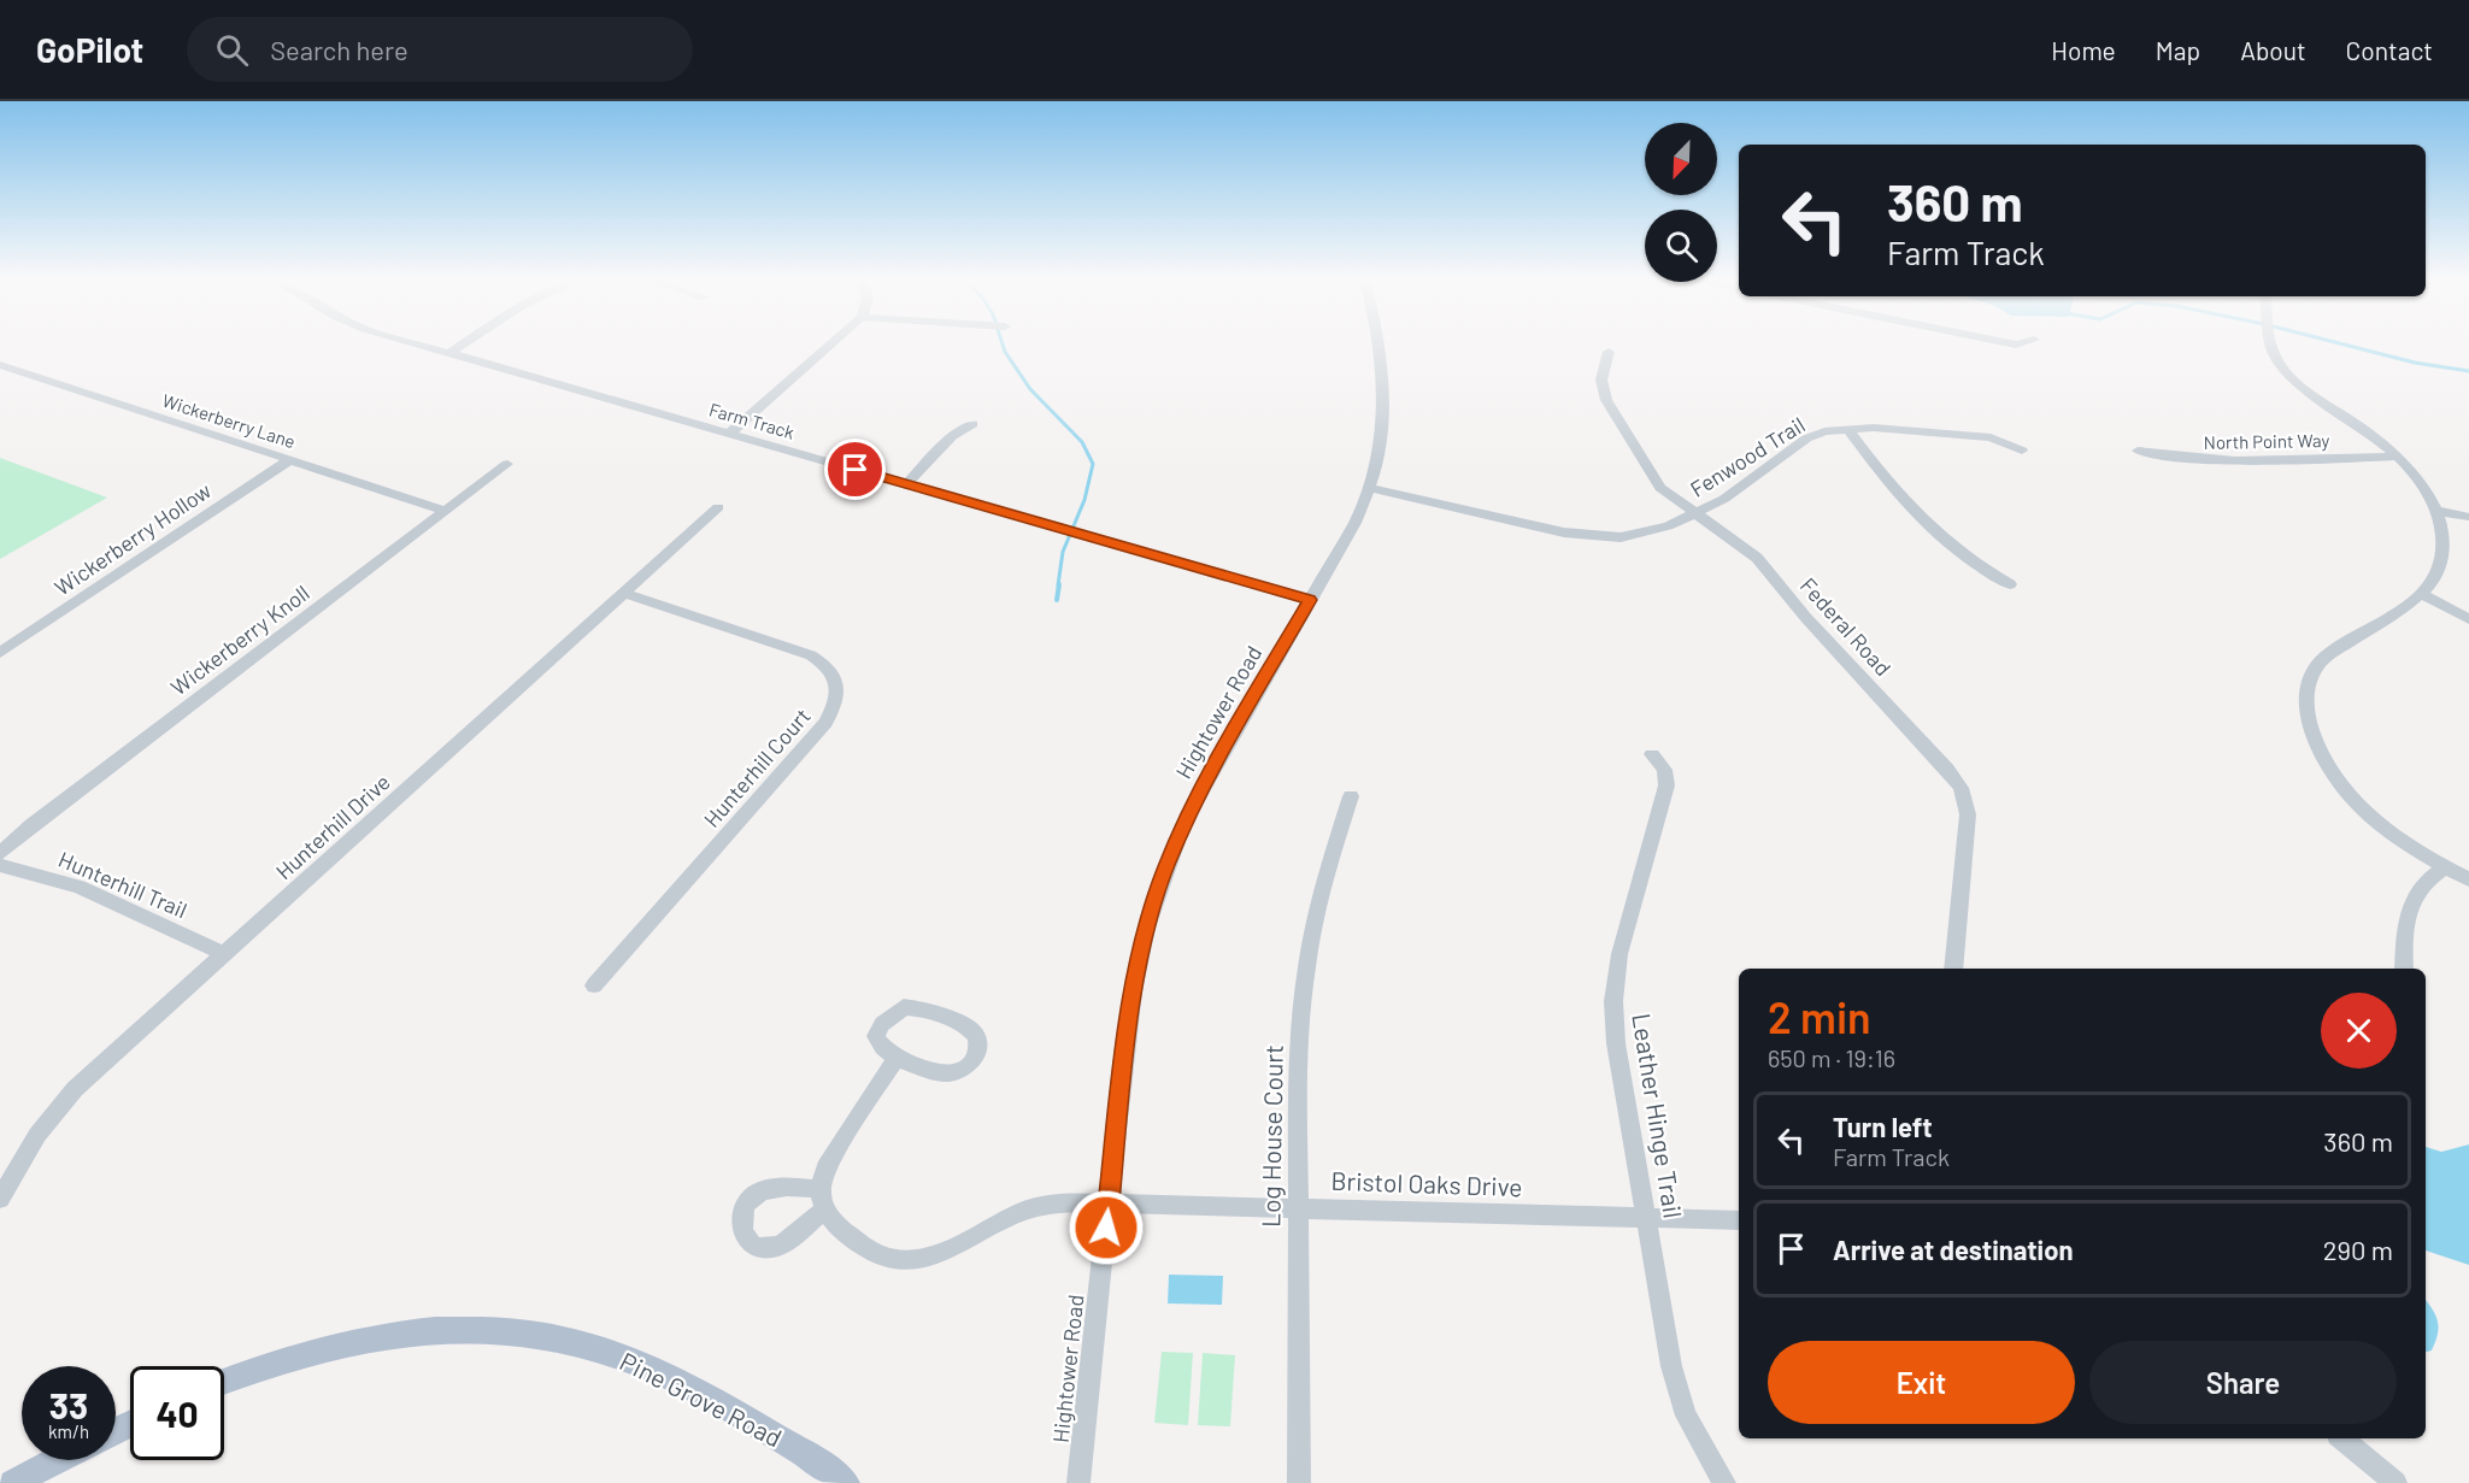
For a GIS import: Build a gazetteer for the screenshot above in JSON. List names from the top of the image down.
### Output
{
  "streets": {
    "main road": ["Pine Grove Road"],
    "street": [
      "Wickerberry Lane",
      "Farm Track",
      "North Point Way",
      "Fenwood Trail",
      "Wickerberry Hollow",
      "Federal Road",
      "Wickerberry Knoll",
      "Hightower Road",
      "Hunterhill Court",
      "Hunterhill Drive",
      "Hunterhill Trail",
      "Leather Hinge Trail",
      "Log House Court",
      "Bristol Oaks Drive"
    ]
  },
  "crossings": [
    ["Wickerberry Lane", "Wickerberry Hollow"],
    ["Wickerberry Lane", "Wickerberry Knoll"],
    ["Farm Track", "Hightower Road"],
    ["Fenwood Trail", "Federal Road"],
    ["Fenwood Trail", "Hightower Road"],
    ["Hightower Road", "Bristol Oaks Drive"],
    ["Hunterhill Court", "Hunterhill Drive"],
    ["Hunterhill Drive", "Hunterhill Trail"],
    ["Leather Hinge Trail", "Bristol Oaks Drive"],
    ["Log House Court", "Bristol Oaks Drive"]
  ],
  "north": "bottom left",
  "page": {
    "header": "GoPilot",
    "search": "Search here",
    "nav": [
      "Home",
      "Map",
      "About",
      "Contact"
    ],
    "turn": ["360 m", "Farm Track"],
    "heading": ["2 min", "650 m · 19:16"],
    "list": [
      {
        "name": "Turn left",
        "note": "Farm Track",
        "value": "360 m"
      },
      {
        "name": "Arrive at destination",
        "value": "290 m"
      }
    ],
    "buttons": ["Exit", "Share"],
    "speed": "33 km/h",
    "limit": "40"
  }
}
